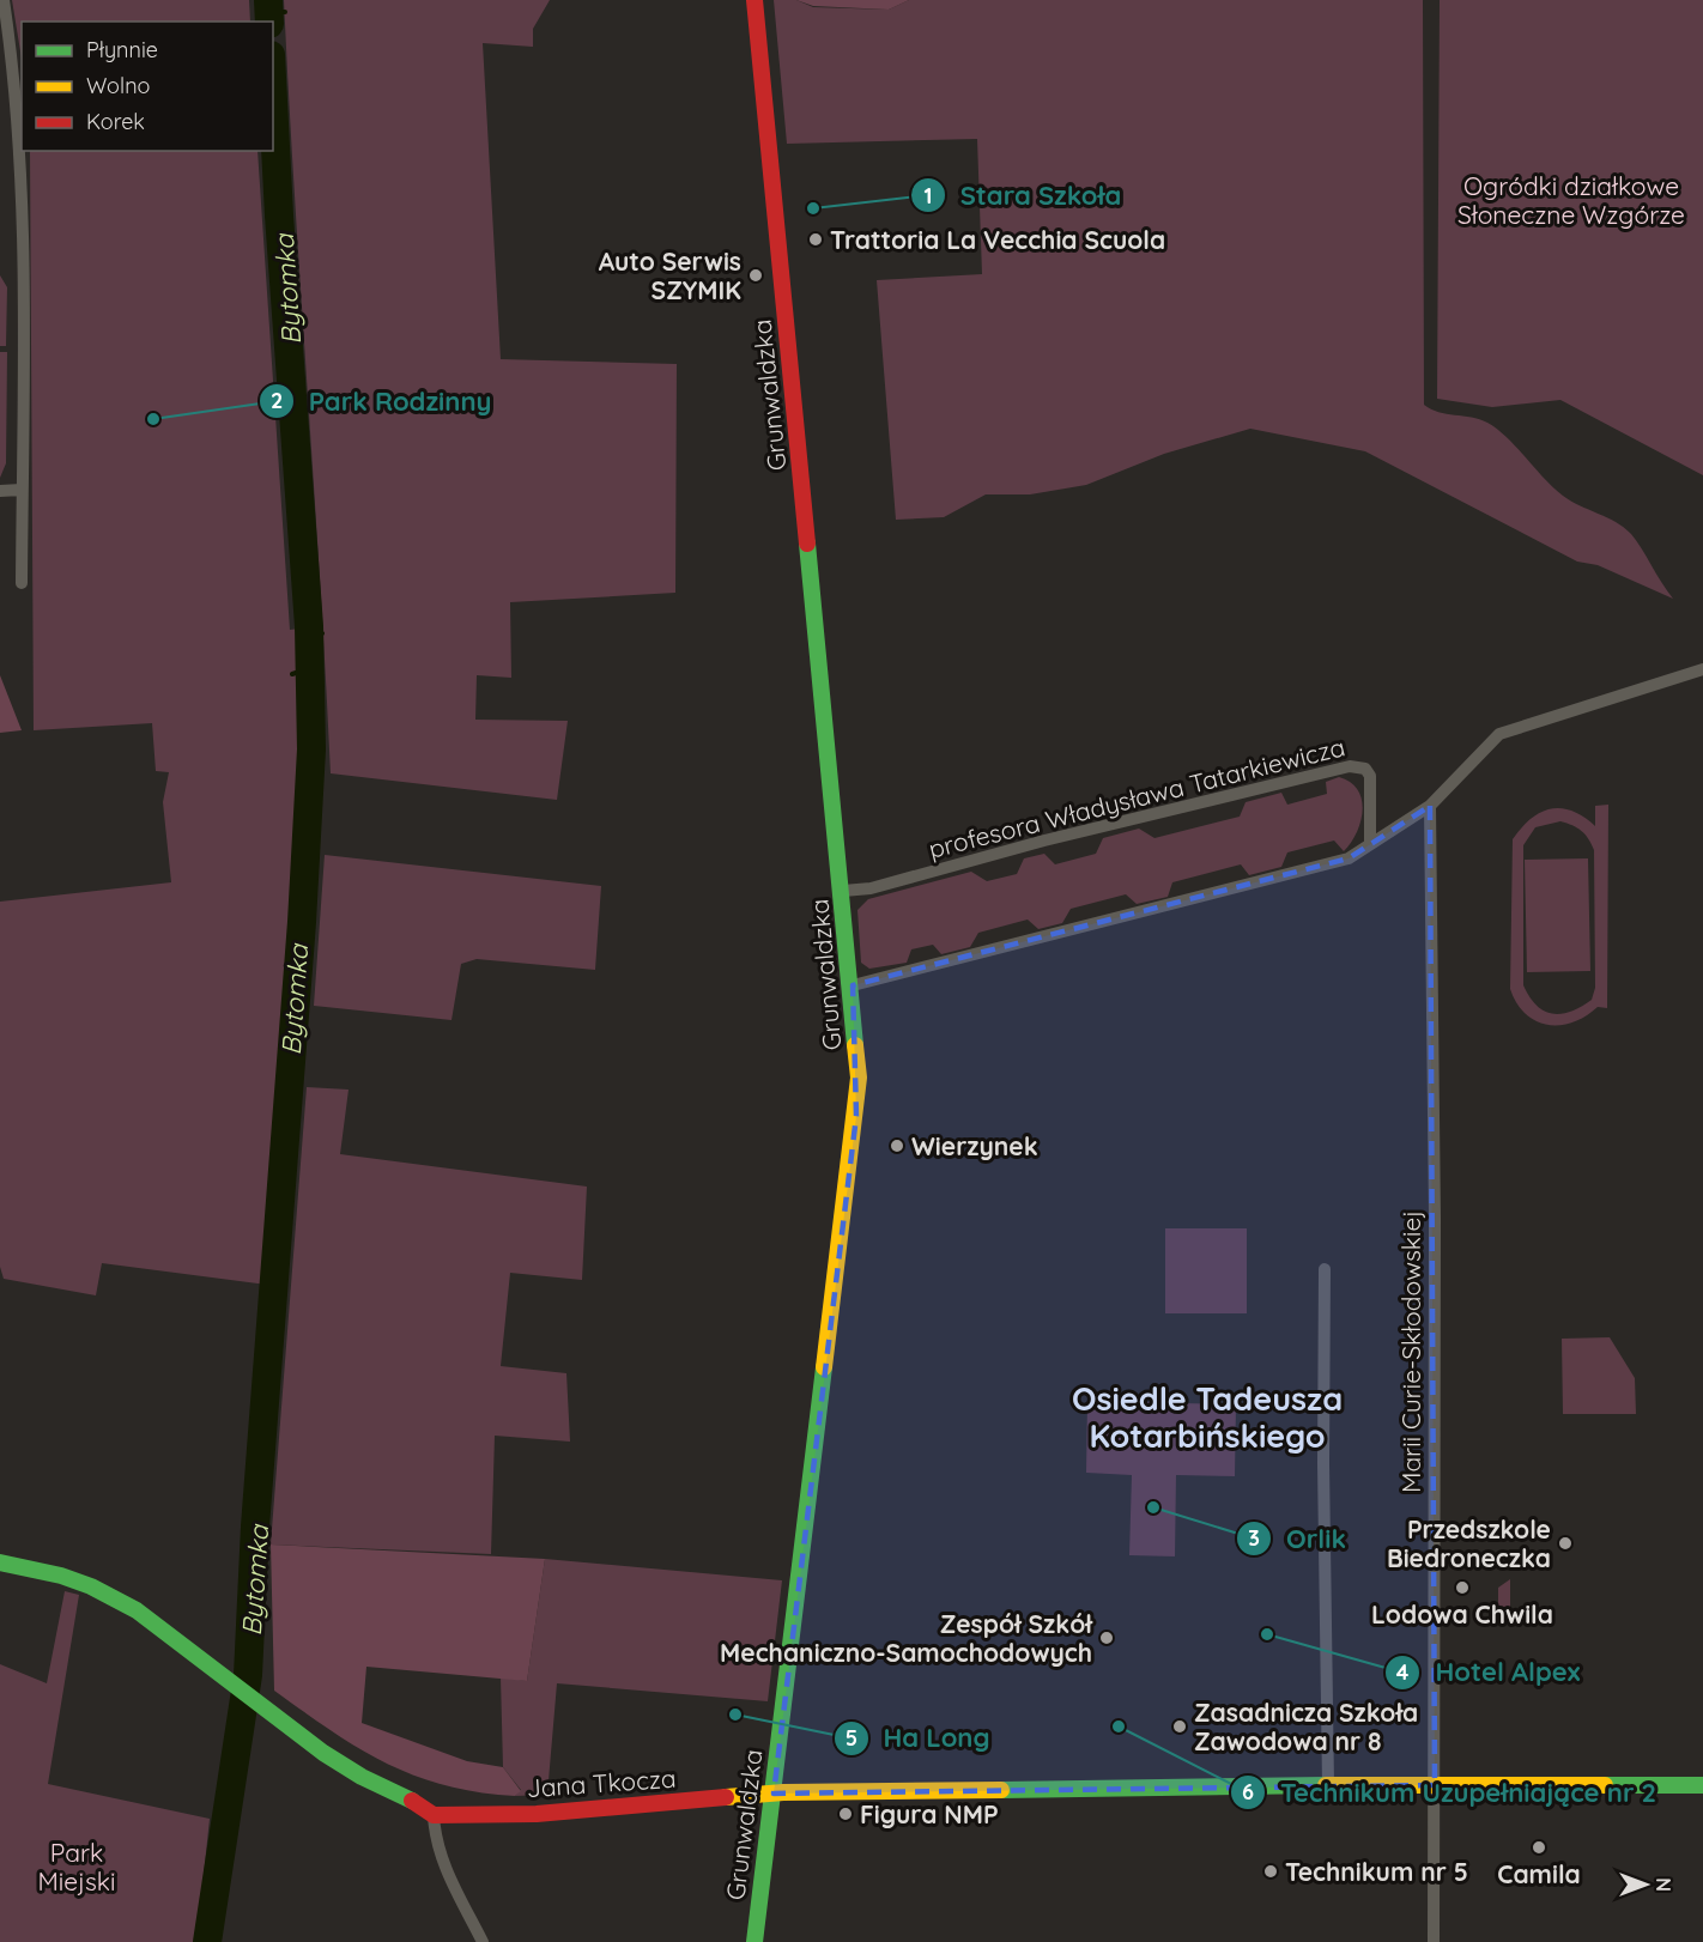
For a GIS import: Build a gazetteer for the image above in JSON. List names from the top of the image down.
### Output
{
  "streets": {
    "street": [
      "Grunwaldzka",
      "profesora Władysława Tatarkiewicza",
      "Marii Curie-Skłodowskiej",
      "Jana Tkocza"
    ]
  },
  "crossings": [
    ["Grunwaldzka", "profesora Władysława Tatarkiewicza"],
    ["Grunwaldzka", "Jana Tkocza"],
    ["Marii Curie-Skłodowskiej", "Jana Tkocza"]
  ],
  "districts": ["Osiedle Tadeusza Kotarbińskiego"],
  "water": ["Bytomka"],
  "parks": ["Ogródki działkowe Słoneczne Wzgórze", "Park Miejski"],
  "places": [
    "Stara Szkoła",
    "Trattoria La Vecchia Scuola",
    "Auto Serwis SZYMIK",
    "Park Rodzinny",
    "Wierzynek",
    "Orlik",
    "Przedszkole Biedroneczka",
    "Lodowa Chwila",
    "Hotel Alpex",
    "Zespół Szkół Mechaniczno-Samochodowych",
    "Ha Long",
    "Technikum Uzupełniające nr 2",
    "Zasadnicza Szkoła Zawodowa nr 8",
    "Figura NMP",
    "Camila",
    "Technikum nr 5"
  ],
  "legend": ["Płynnie", "Wolno", "Korek"],
  "north": "right"
}
